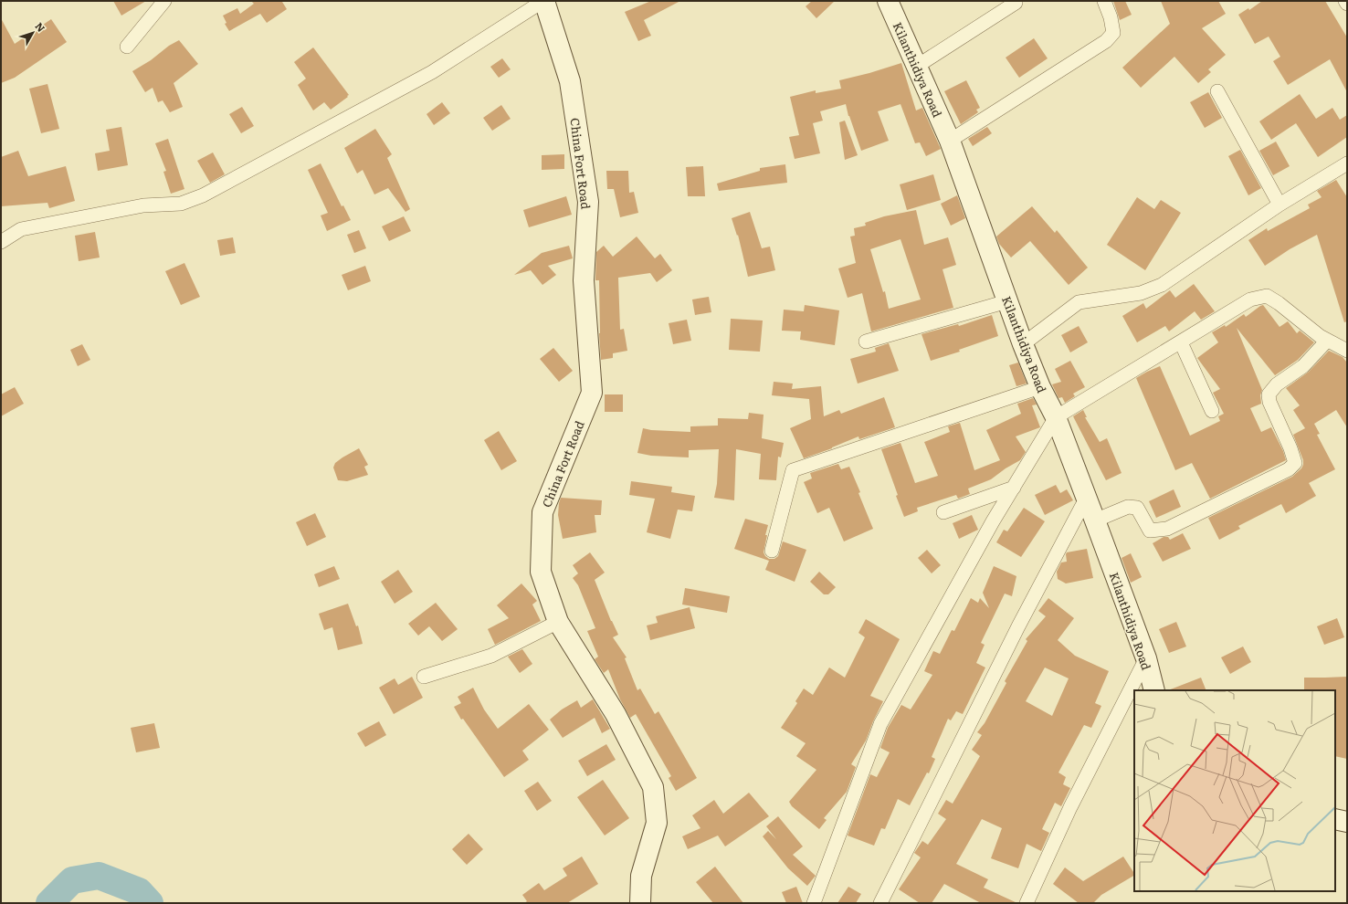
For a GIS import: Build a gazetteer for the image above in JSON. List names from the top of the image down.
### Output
{
  "streets": {
    "street": ["Kilanthidiya Road", "China Fort Road"]
  },
  "north": "top right"
}
